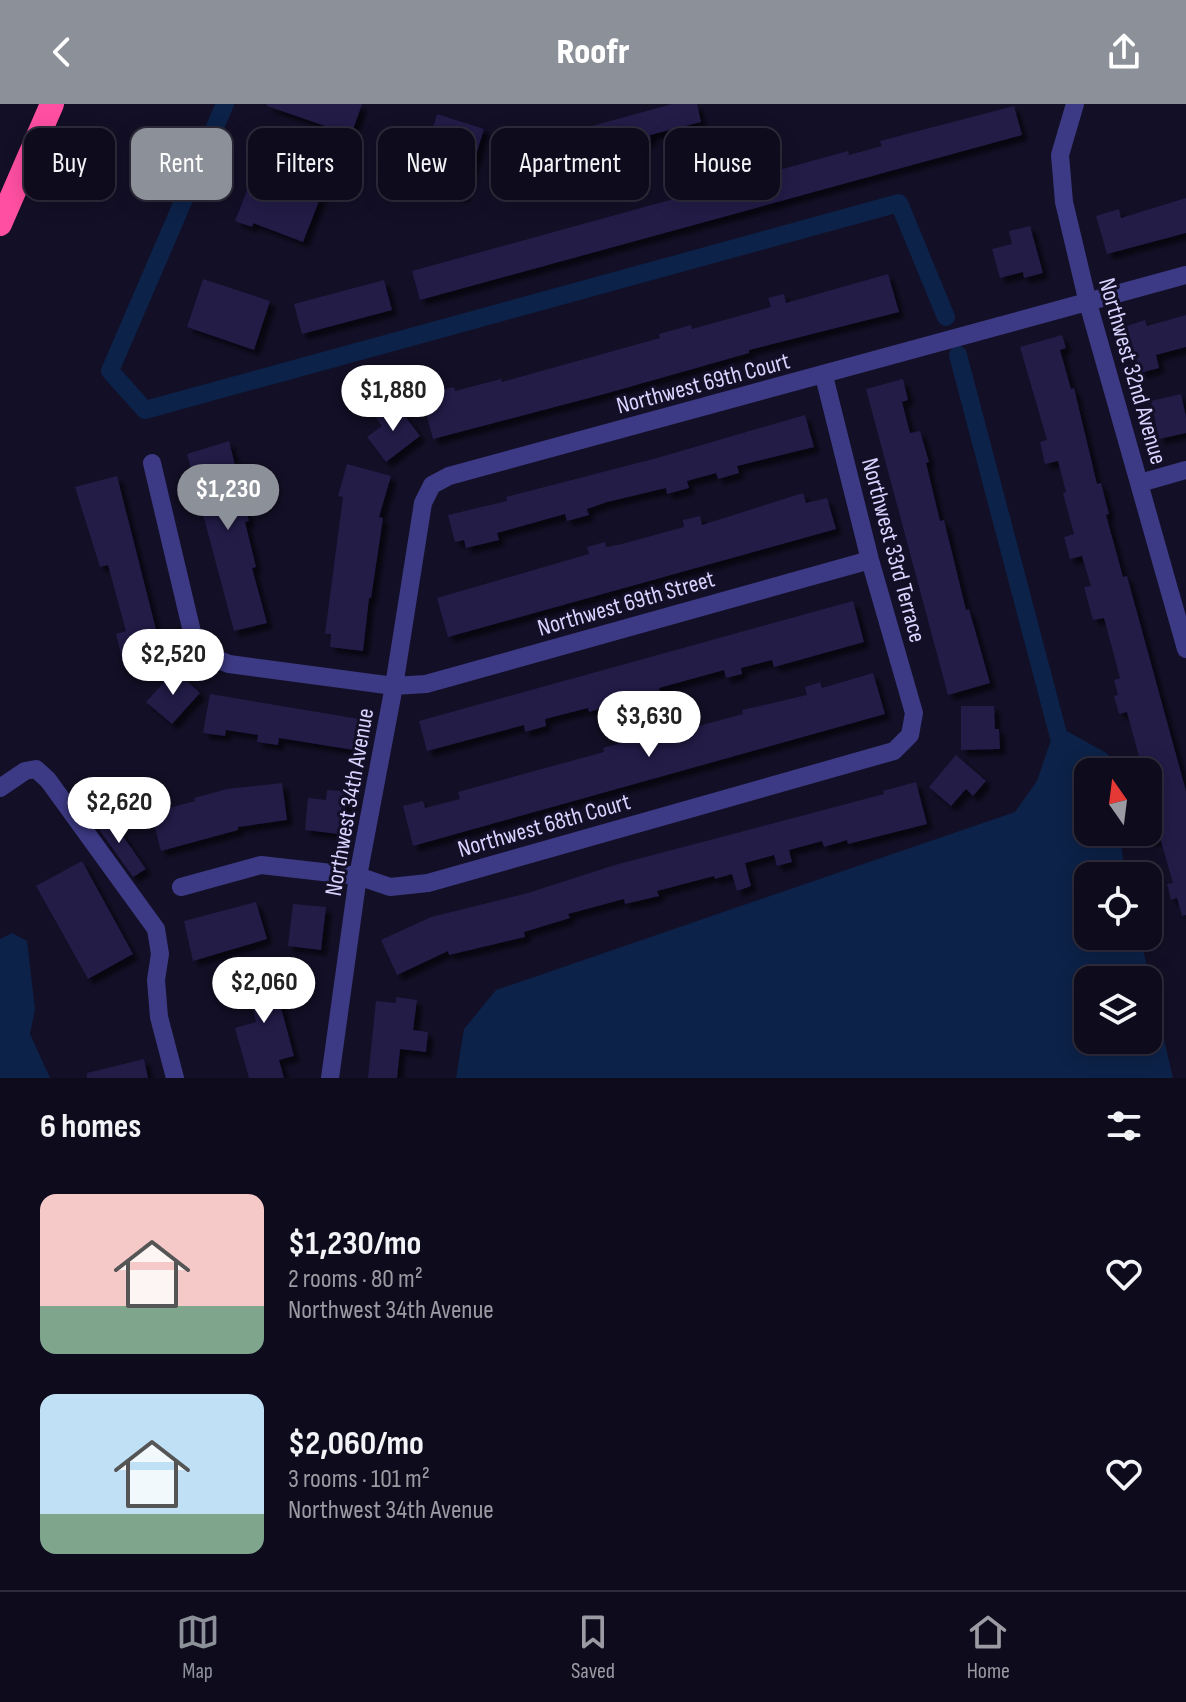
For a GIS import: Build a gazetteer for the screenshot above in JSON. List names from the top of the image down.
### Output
{
  "streets": {
    "street": [
      "Northwest 32nd Avenue",
      "Northwest 69th Court",
      "Northwest 33rd Terrace",
      "Northwest 69th Street",
      "Northwest 34th Avenue",
      "Northwest 68th Court"
    ]
  },
  "crossings": [
    ["Northwest 32nd Avenue", "Northwest 69th Court"],
    ["Northwest 69th Court", "Northwest 33rd Terrace"],
    ["Northwest 69th Court", "Northwest 69th Street"],
    ["Northwest 69th Court", "Northwest 34th Avenue"],
    ["Northwest 33rd Terrace", "Northwest 69th Street"],
    ["Northwest 33rd Terrace", "Northwest 68th Court"],
    ["Northwest 69th Street", "Northwest 34th Avenue"],
    ["Northwest 34th Avenue", "Northwest 68th Court"]
  ],
  "north": "top",
  "page": {
    "header": "Roofr",
    "chip": [
      "Buy",
      "Rent",
      "Filters",
      "New",
      "Apartment",
      "House"
    ],
    "price": [
      "$1,880",
      "$1,230",
      "$2,520",
      "$3,630",
      "$2,620",
      "$2,060"
    ],
    "heading": "6 homes",
    "list": [
      {
        "name": "$1,230/mo",
        "note": "2 rooms · 80 m² · Northwest 34th Avenue"
      },
      {
        "name": "$2,060/mo",
        "note": "3 rooms · 101 m² · Northwest 34th Avenue"
      }
    ],
    "tabs": ["Map", "Saved", "Home"]
  }
}
